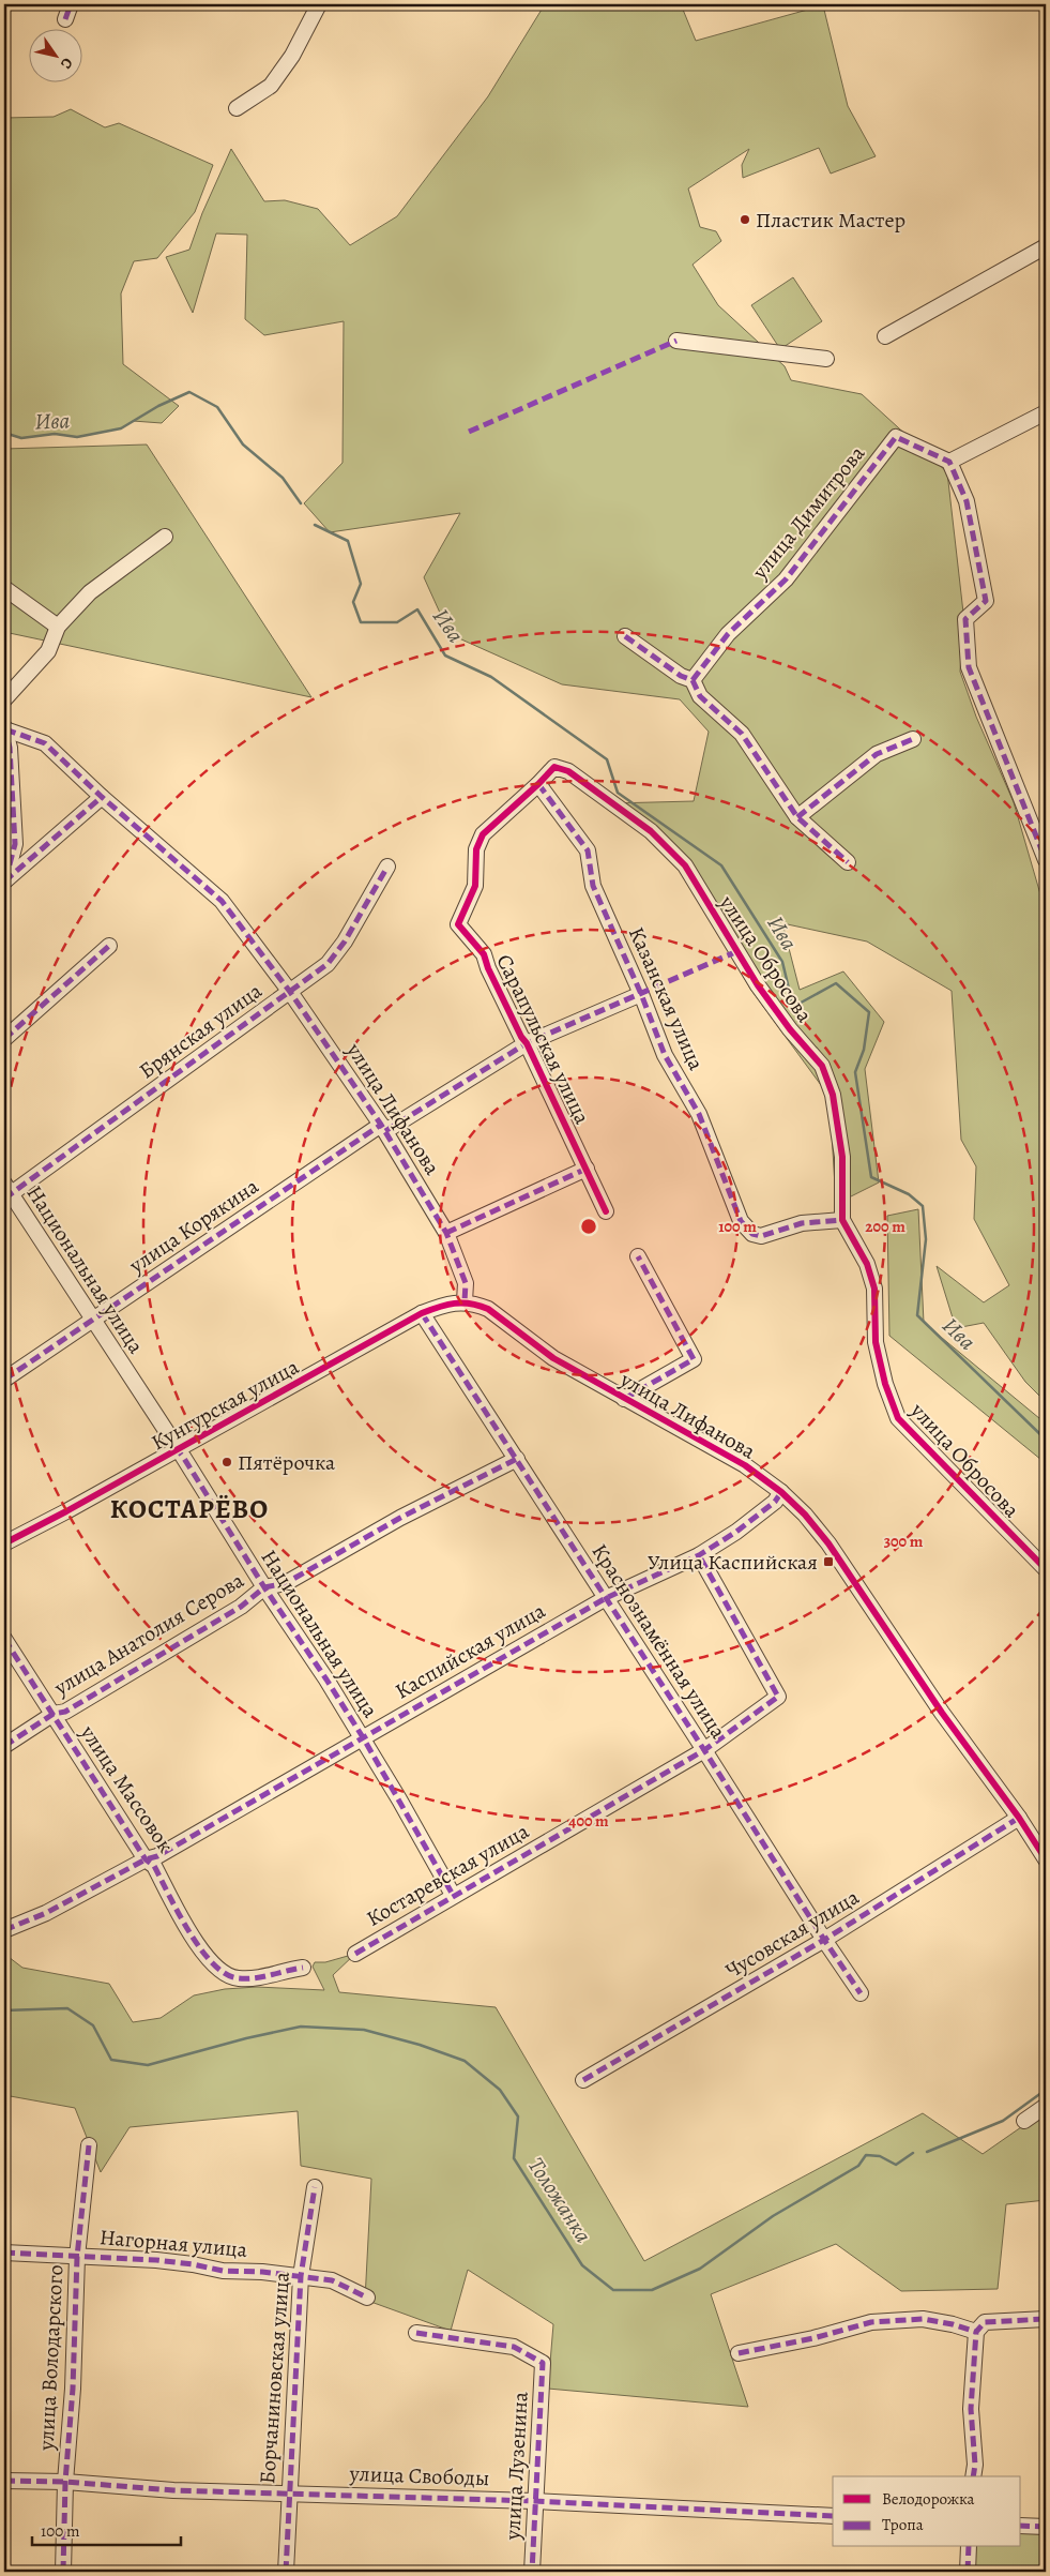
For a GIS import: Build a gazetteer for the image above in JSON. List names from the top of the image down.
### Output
{
  "streets": {
    "street": [
      "улица Димитрова",
      "улица Обросова",
      "Казанская улица",
      "Брянская улица",
      "Сарапульская улица",
      "улица Лифанова",
      "улица Корякина",
      "Национальная улица",
      "Кунгурская улица",
      "улица Анатолия Серова",
      "Краснознамённая улица",
      "Каспийская улица",
      "улица Массовок",
      "Костаревская улица",
      "Чусовская улица",
      "Нагорная улица",
      "улица Володарского",
      "Борчаниновская улица",
      "улица Лузенина",
      "улица Свободы"
    ]
  },
  "crossings": [
    ["улица Обросова", "Казанская улица"],
    ["улица Обросова", "Сарапульская улица"],
    ["Казанская улица", "Сарапульская улица"],
    ["Казанская улица", "улица Корякина"],
    ["Брянская улица", "улица Лифанова"],
    ["Брянская улица", "Национальная улица"],
    ["Сарапульская улица", "улица Корякина"],
    ["улица Лифанова", "улица Корякина"],
    ["улица Лифанова", "Кунгурская улица"],
    ["улица Лифанова", "Каспийская улица"],
    ["улица Лифанова", "Чусовская улица"],
    ["улица Корякина", "Национальная улица"],
    ["Национальная улица", "Кунгурская улица"],
    ["Национальная улица", "улица Анатолия Серова"],
    ["Национальная улица", "Каспийская улица"],
    ["Национальная улица", "Костаревская улица"],
    ["Кунгурская улица", "Краснознамённая улица"],
    ["улица Анатолия Серова", "Краснознамённая улица"],
    ["улица Анатолия Серова", "улица Массовок"],
    ["Краснознамённая улица", "Каспийская улица"],
    ["Краснознамённая улица", "Костаревская улица"],
    ["Краснознамённая улица", "Чусовская улица"],
    ["Каспийская улица", "улица Массовок"],
    ["Каспийская улица", "Костаревская улица"],
    ["Нагорная улица", "улица Володарского"],
    ["Нагорная улица", "Борчаниновская улица"],
    ["улица Володарского", "улица Свободы"],
    ["Борчаниновская улица", "улица Свободы"],
    ["улица Лузенина", "улица Свободы"]
  ],
  "districts": ["КОСТАРЁВО"],
  "water": ["Ива", "Толожанка"],
  "places": {
    "other": ["Пластик Мастер", "Пятёрочка"],
    "transit": ["Улица Каспийская"]
  },
  "legend": ["Велодорожка", "Тропа"],
  "scale_bar": "100 m",
  "north": "bottom right",
  "rings": [
    "100 m",
    "200 m",
    "300 m",
    "400 m"
  ]
}
